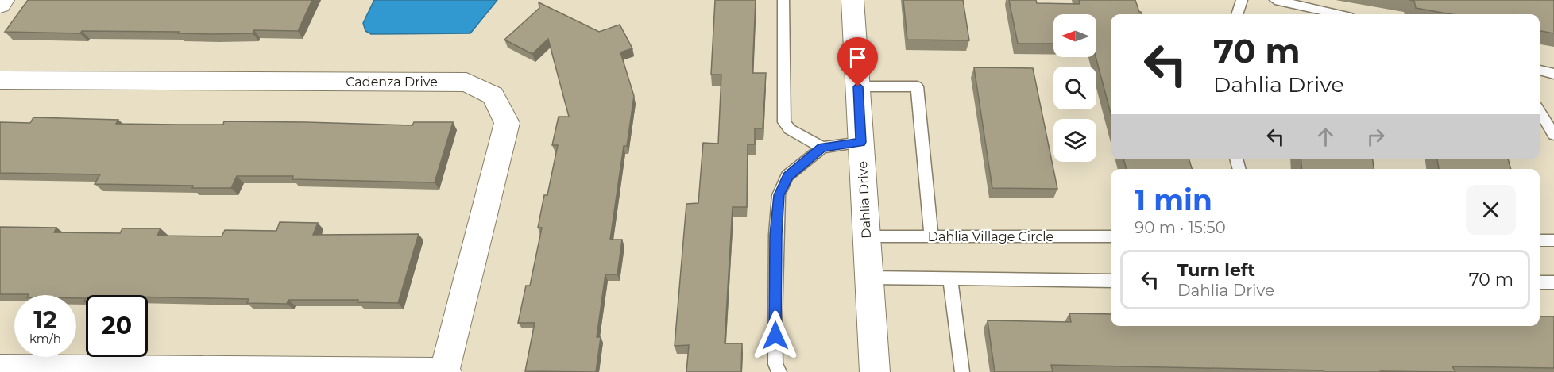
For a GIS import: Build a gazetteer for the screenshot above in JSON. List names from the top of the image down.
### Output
{
  "streets": {
    "street": ["Cadenza Drive", "Dahlia Drive"],
    "lane": ["Dahlia Village Circle"]
  },
  "crossings": [
    ["Dahlia Drive", "Dahlia Village Circle"]
  ],
  "north": "left",
  "page": {
    "turn": ["70 m", "Dahlia Drive"],
    "heading": ["1 min", "90 m · 15:50"],
    "list": [
      {
        "name": "Turn left",
        "note": "Dahlia Drive",
        "value": "70 m"
      }
    ],
    "speed": "12 km/h",
    "limit": "20"
  }
}
